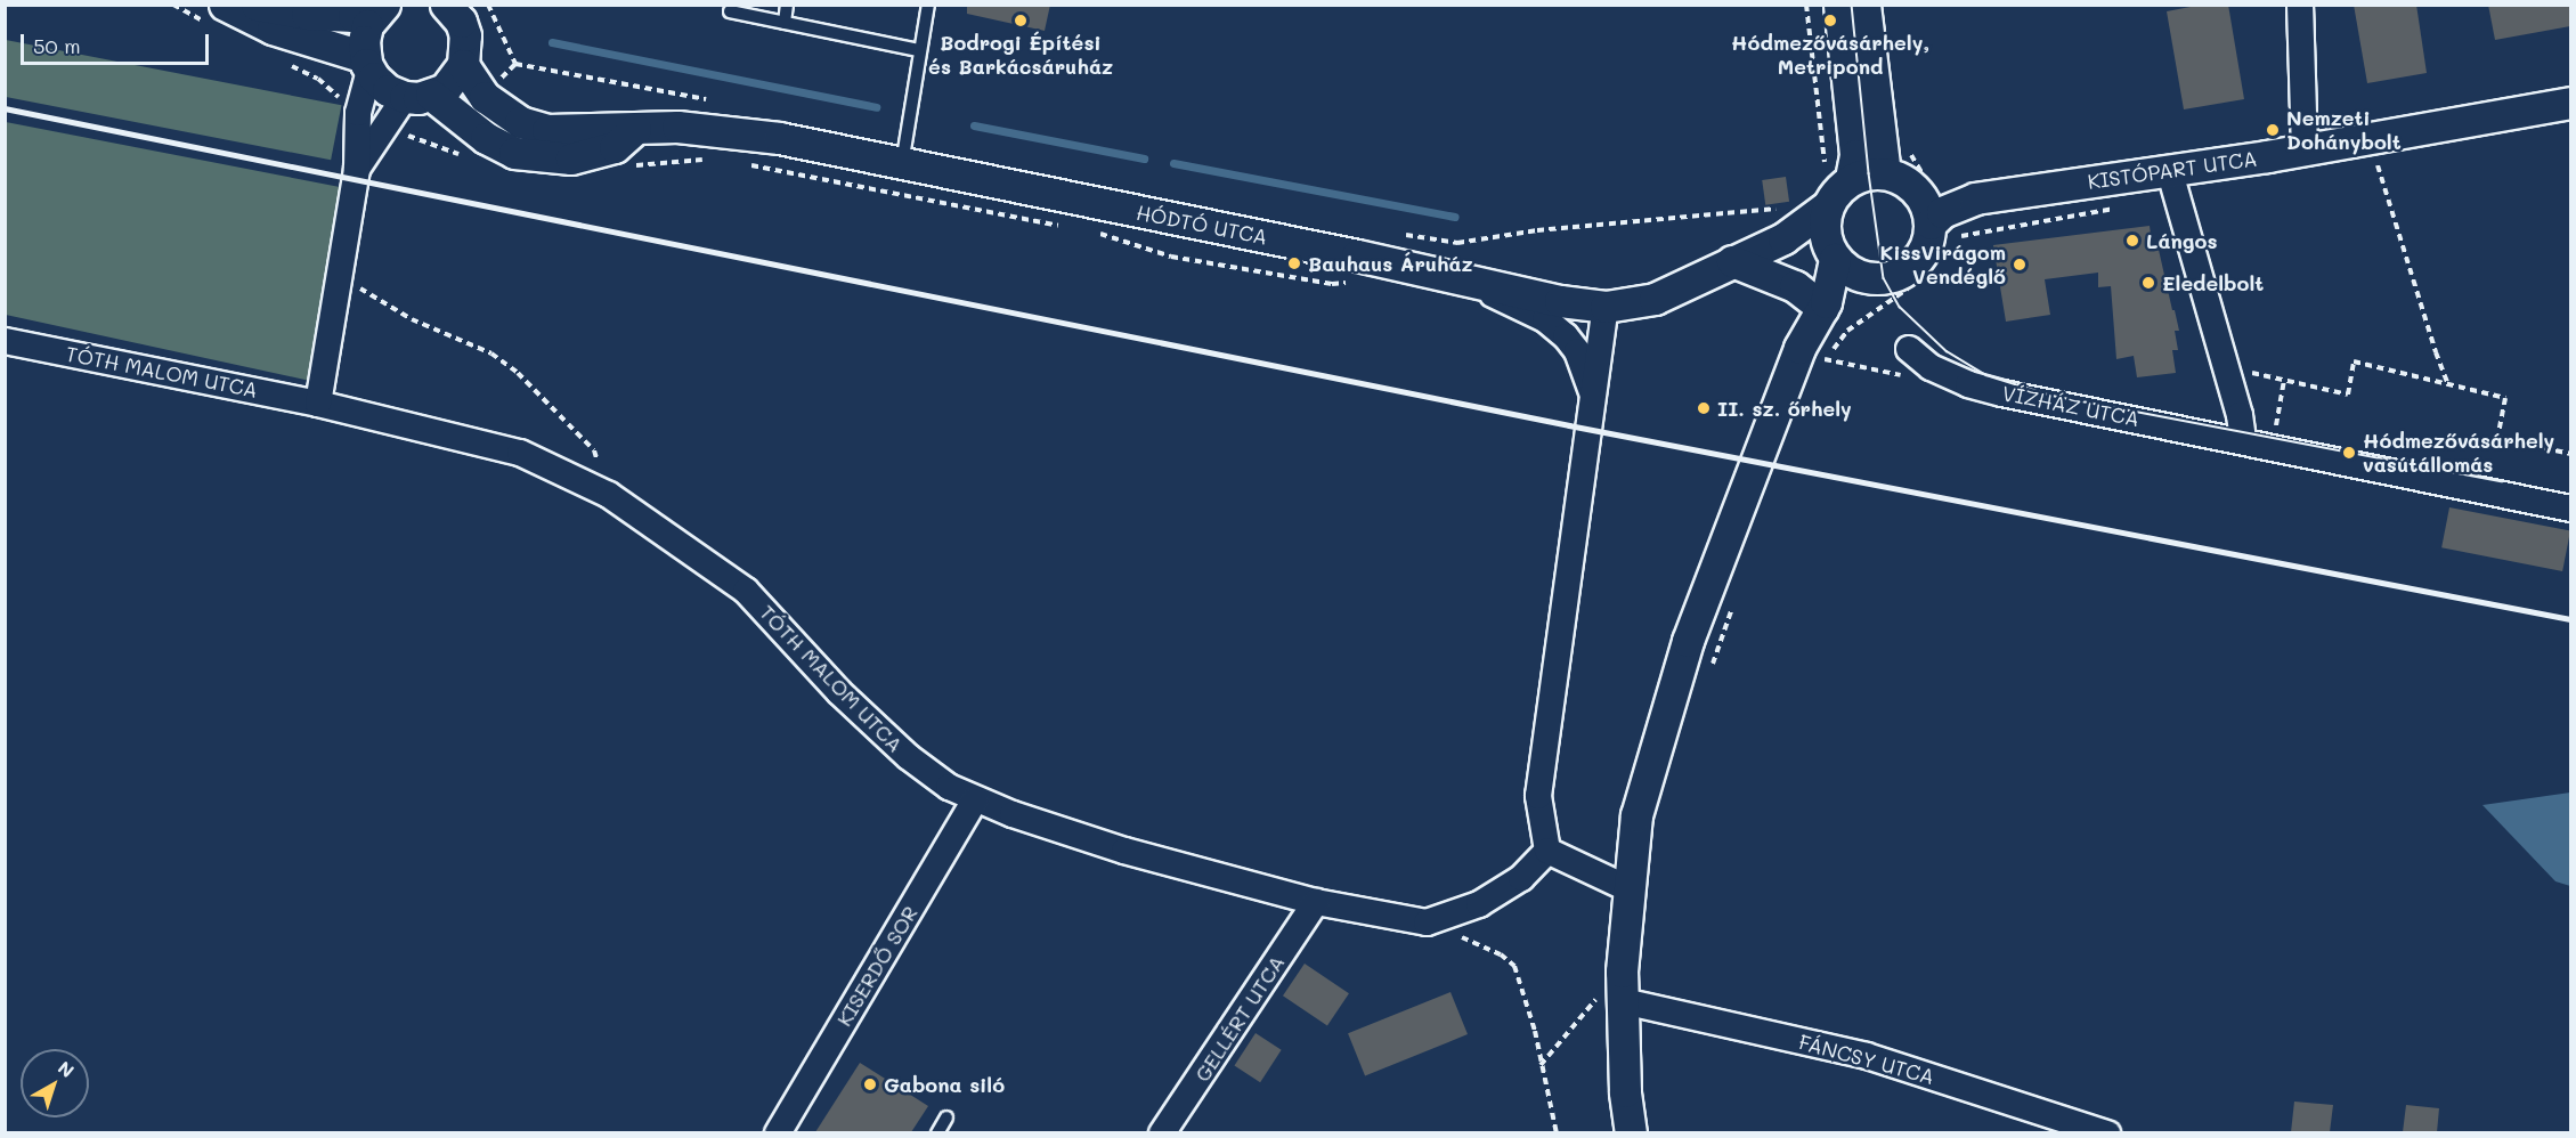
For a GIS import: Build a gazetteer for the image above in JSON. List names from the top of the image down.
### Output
{
  "streets": {
    "street": [
      "KISTÓPART UTCA",
      "HÓDTÓ UTCA",
      "TÓTH MALOM UTCA",
      "VÍZHÁZ UTCA",
      "KISERDŐ SOR",
      "GELLÉRT UTCA",
      "FÁNCSY UTCA"
    ]
  },
  "crossings": [
    ["KISTÓPART UTCA", "HÓDTÓ UTCA"],
    ["TÓTH MALOM UTCA", "KISERDŐ SOR"],
    ["TÓTH MALOM UTCA", "GELLÉRT UTCA"]
  ],
  "places": [
    "Bodrogi Építési és Barkácsáruház",
    "Hódmezővásárhely, Metripond",
    "Nemzeti Dohánybolt",
    "Lángos",
    "Bauhaus Áruház",
    "KissVirágom Vendéglő",
    "Eledelbolt",
    "II. sz. őrhely",
    "Hódmezővásárhely vasútállomás",
    "Gabona siló"
  ],
  "scale_bar": "50 m",
  "north": "top right"
}
